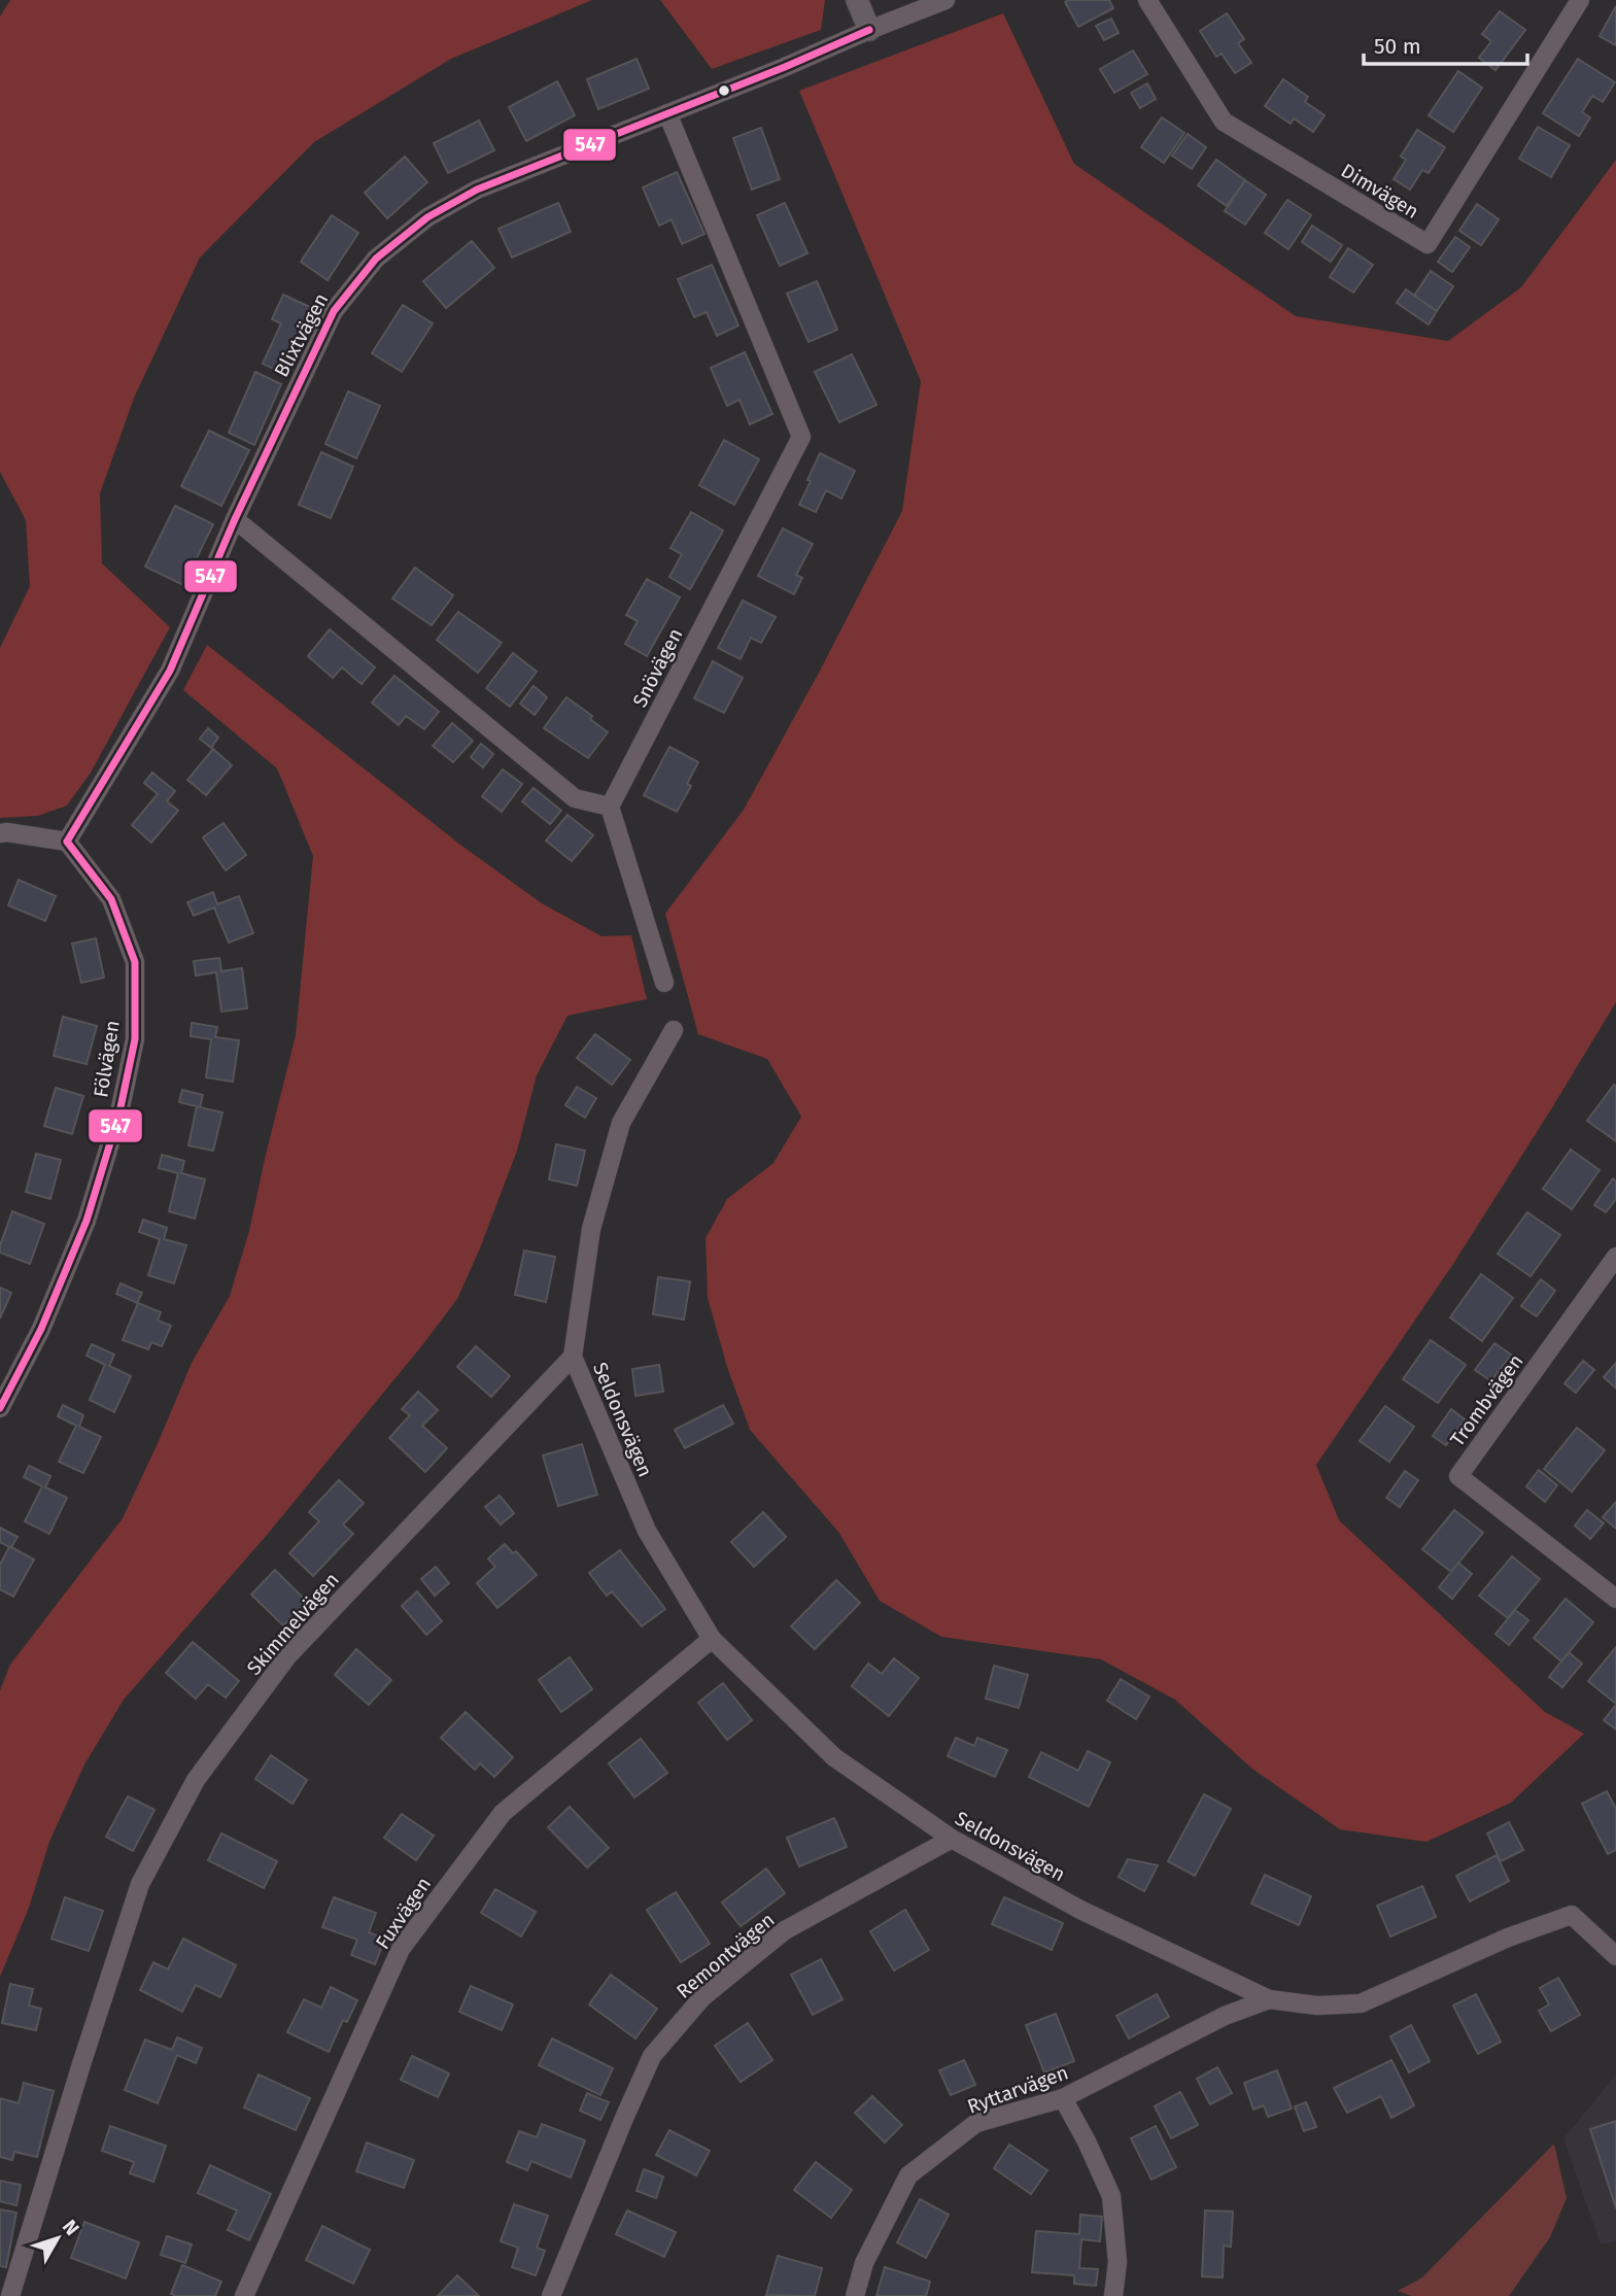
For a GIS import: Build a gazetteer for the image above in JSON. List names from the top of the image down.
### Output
{
  "streets": {
    "street": [
      "Dimvägen",
      "Blixtvägen",
      "Snövägen",
      "Fölvägen",
      "Trombvägen",
      "Seldonsvägen",
      "Skimmelvägen",
      "Fuxvägen",
      "Remontvägen",
      "Ryttarvägen"
    ]
  },
  "crossings": [
    ["Blixtvägen", "Snövägen"],
    ["Blixtvägen", "Fölvägen"],
    ["Seldonsvägen", "Skimmelvägen"],
    ["Seldonsvägen", "Fuxvägen"],
    ["Seldonsvägen", "Remontvägen"],
    ["Seldonsvägen", "Ryttarvägen"]
  ],
  "lines": ["transit line 547"],
  "scale_bar": "50 m",
  "north": "top right"
}
